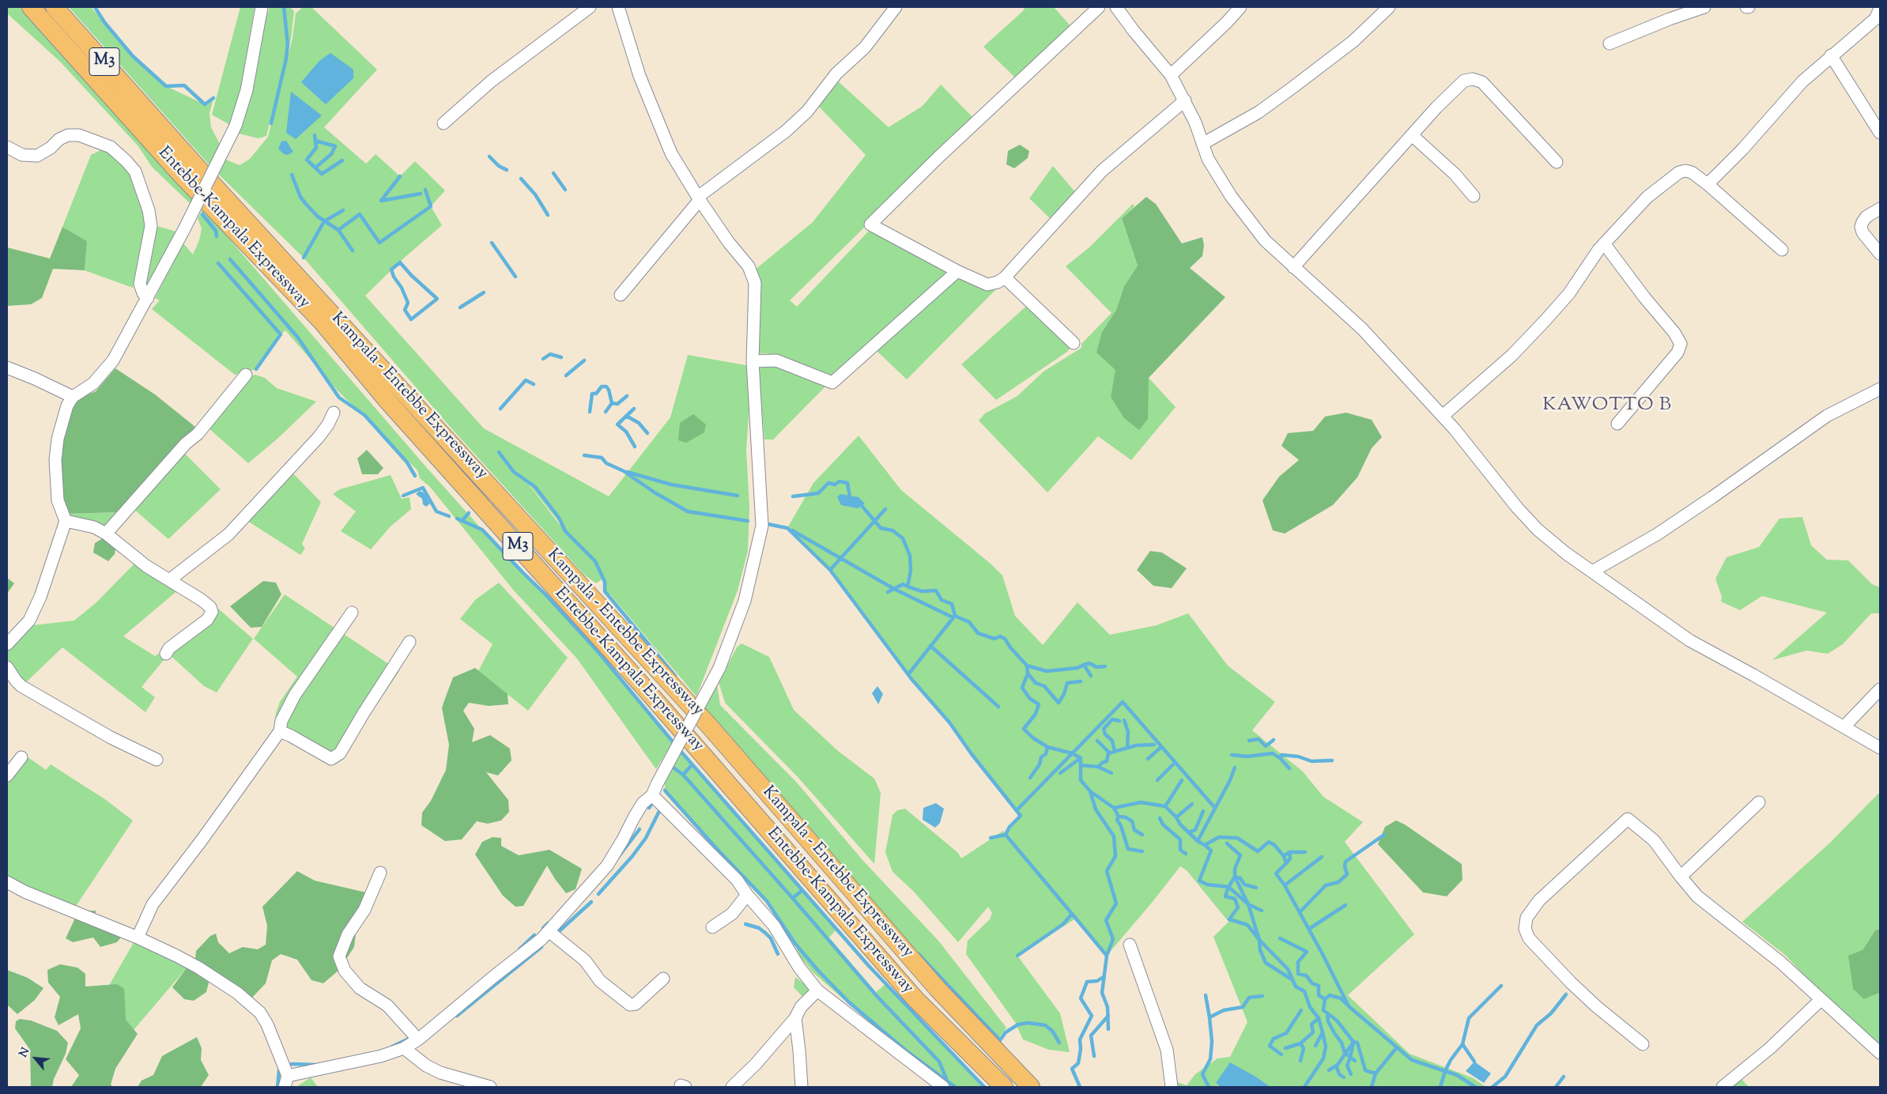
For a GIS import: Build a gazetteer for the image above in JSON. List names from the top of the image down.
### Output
{
  "streets": {
    "highway": ["M3", "Entebbe-Kampala Expressway", "Kampala - Entebbe Expressway"]
  },
  "districts": ["KAWOTTO B"],
  "north": "top left"
}
